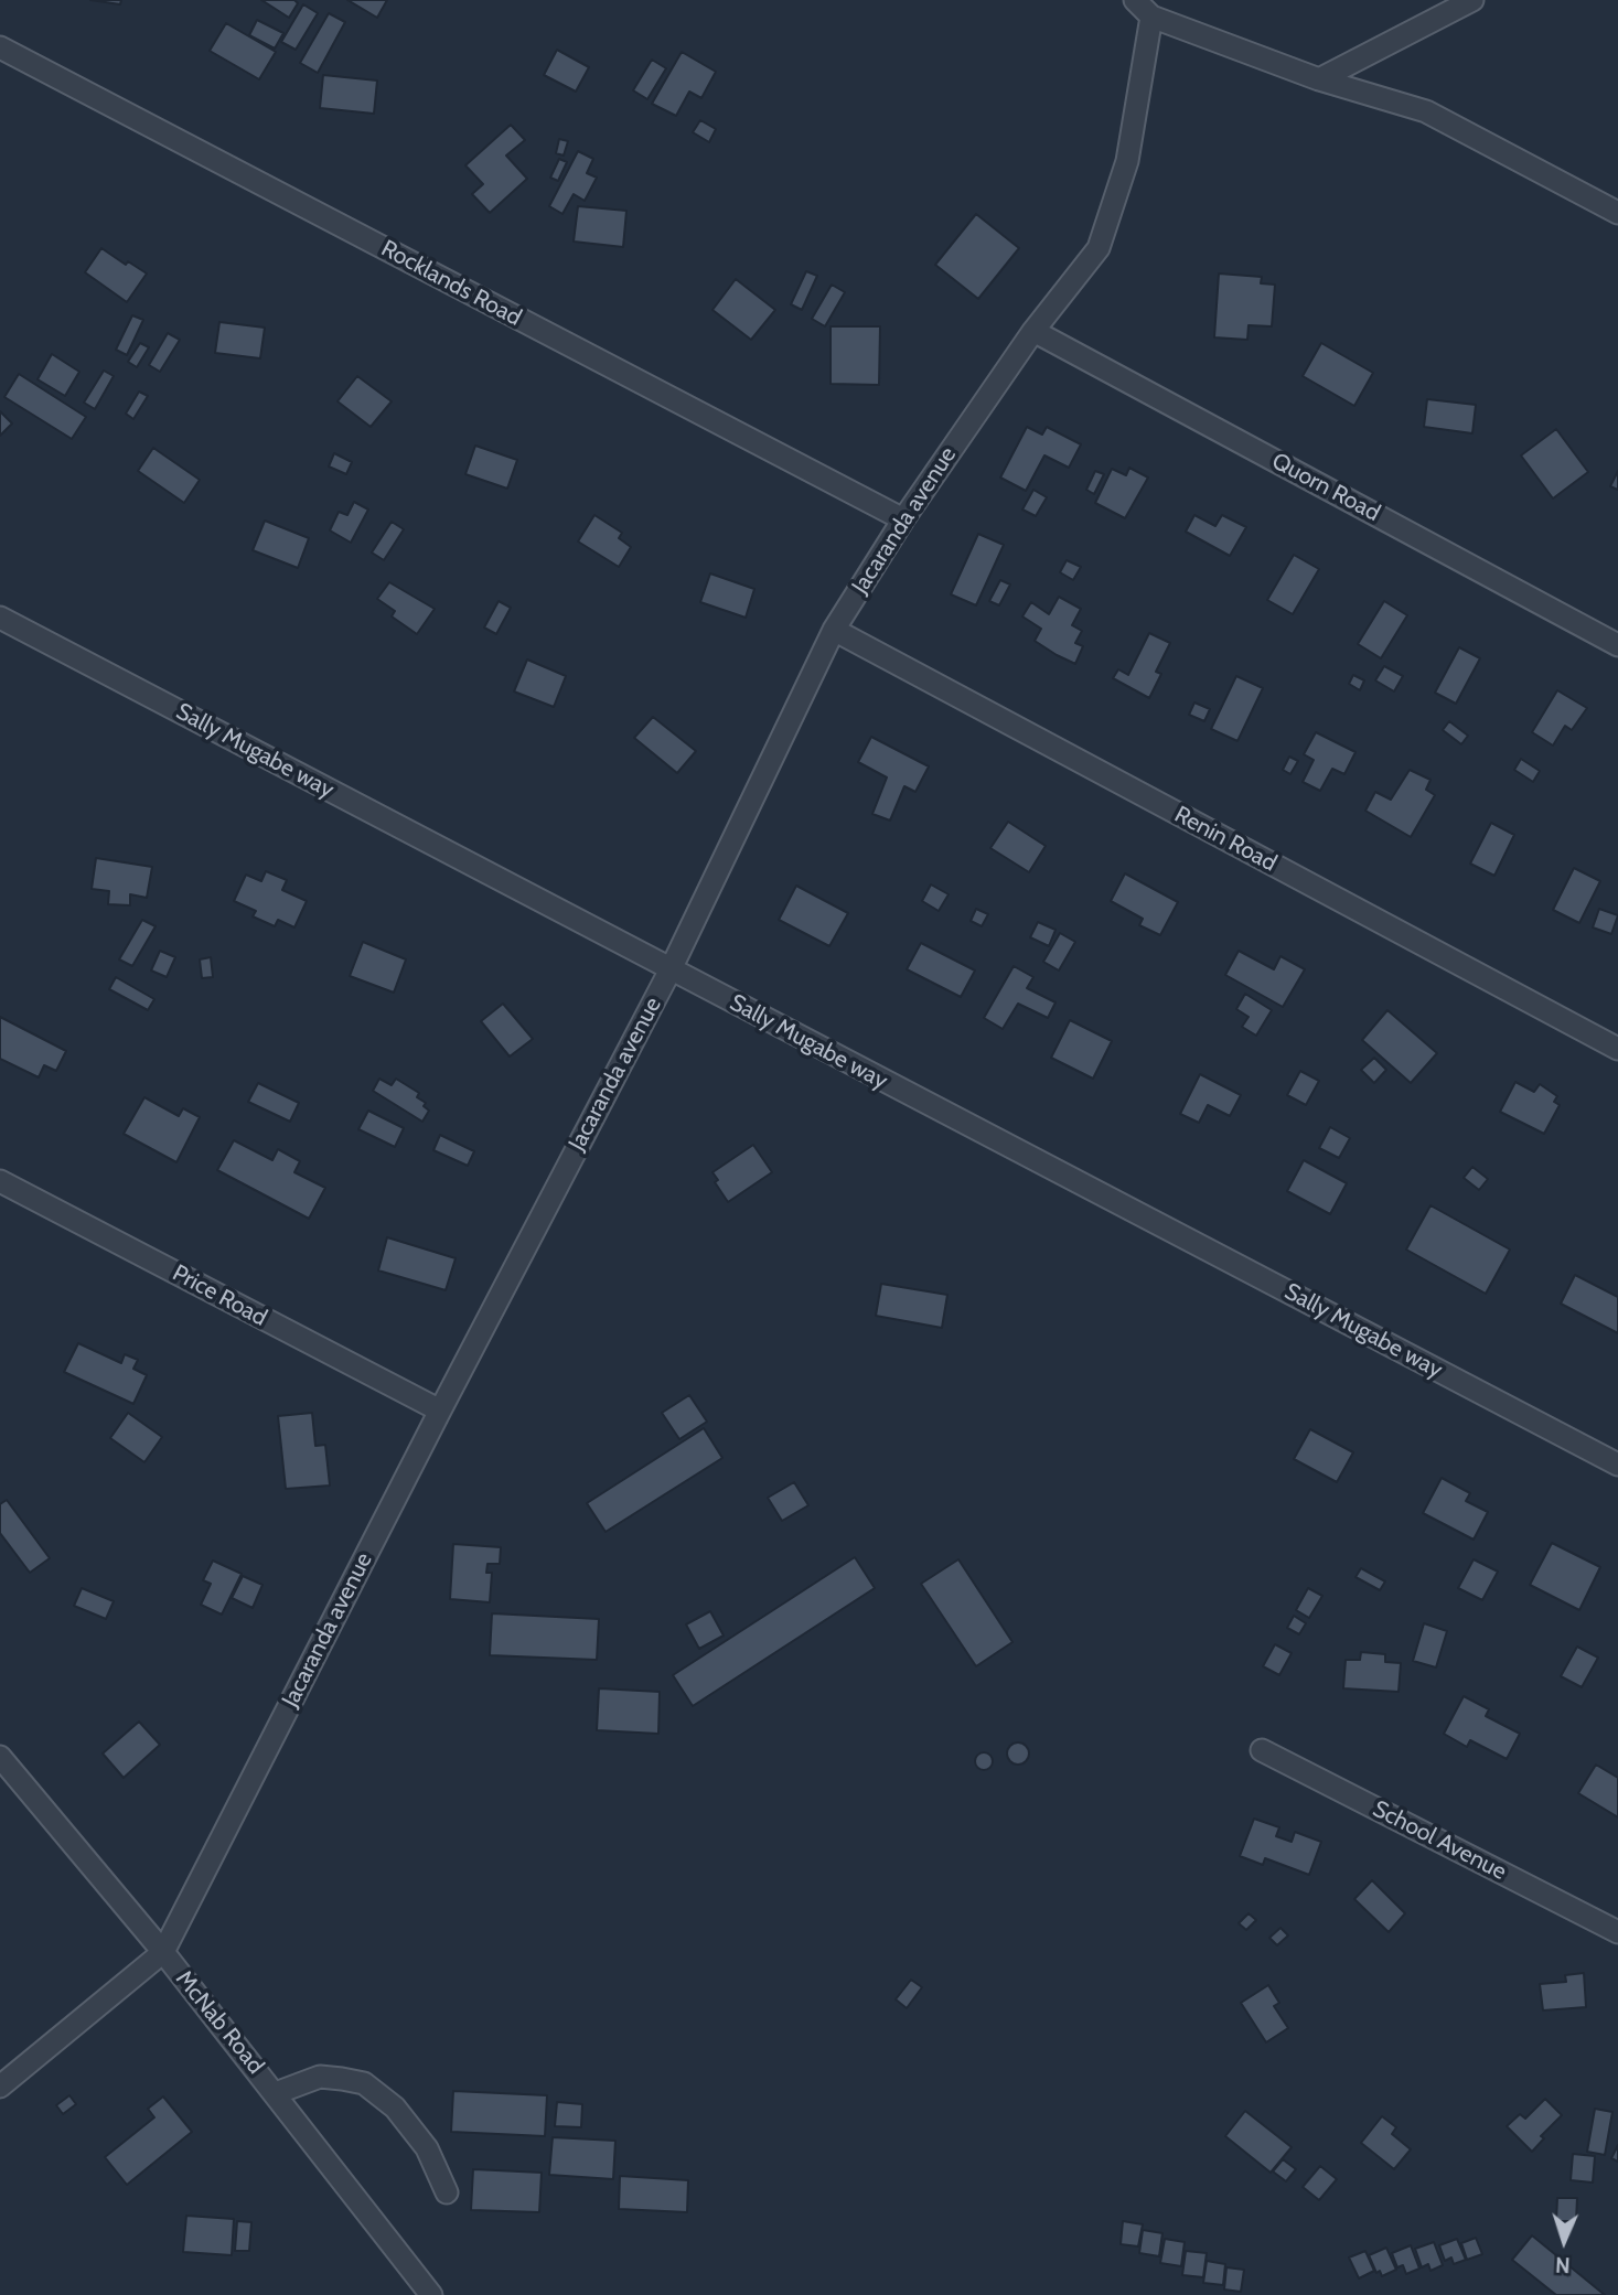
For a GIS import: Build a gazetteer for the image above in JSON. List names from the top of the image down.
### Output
{
  "streets": {
    "street": [
      "Rocklands Road",
      "Quorn Road",
      "Jacaranda avenue",
      "Sally Mugabe way",
      "Renin Road",
      "Price Road",
      "School Avenue",
      "McNab Road"
    ]
  },
  "crossings": [
    ["Rocklands Road", "Jacaranda avenue"],
    ["Quorn Road", "Jacaranda avenue"],
    ["Jacaranda avenue", "Sally Mugabe way"],
    ["Jacaranda avenue", "Renin Road"],
    ["Jacaranda avenue", "Price Road"],
    ["Jacaranda avenue", "McNab Road"]
  ],
  "north": "bottom"
}
